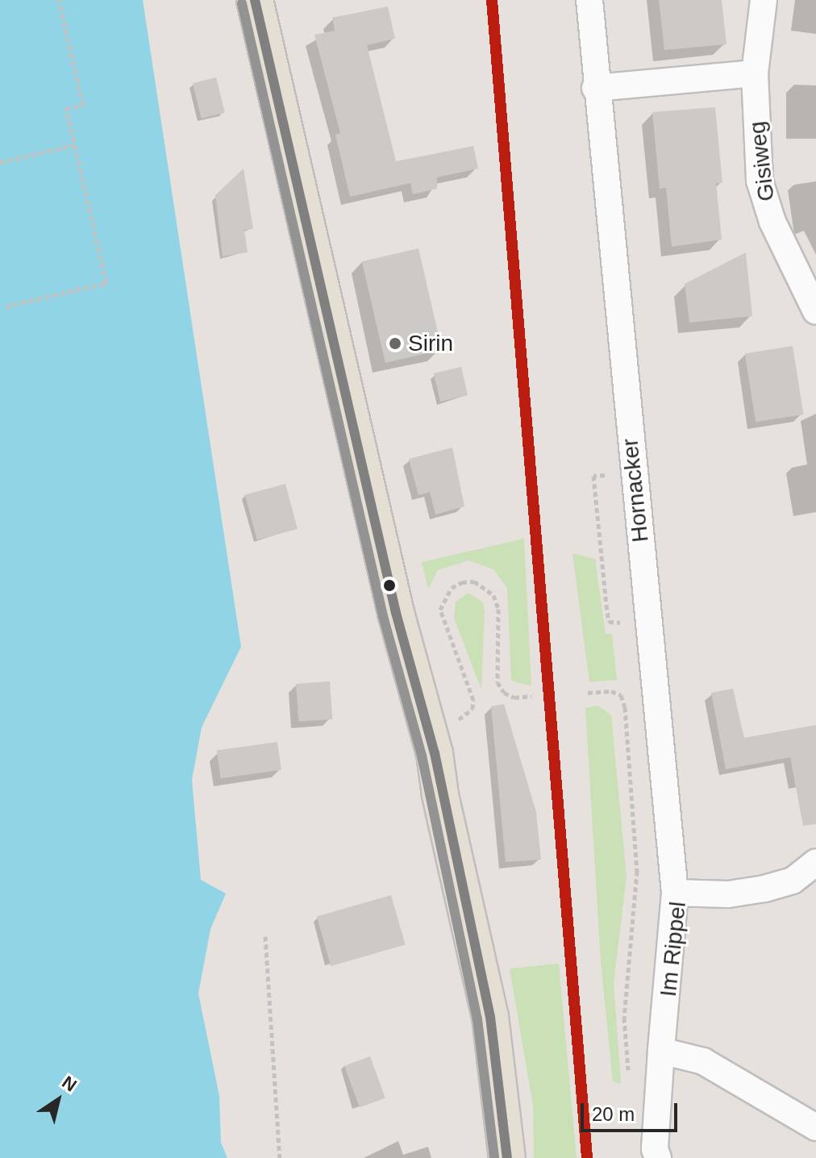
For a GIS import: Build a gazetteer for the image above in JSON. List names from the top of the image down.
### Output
{
  "streets": {
    "street": ["Gisiweg", "Hornacker", "Im Rippel"]
  },
  "crossings": [
    ["Hornacker", "Im Rippel"]
  ],
  "places": ["Sirin"],
  "scale_bar": "20 m",
  "north": "top right"
}
